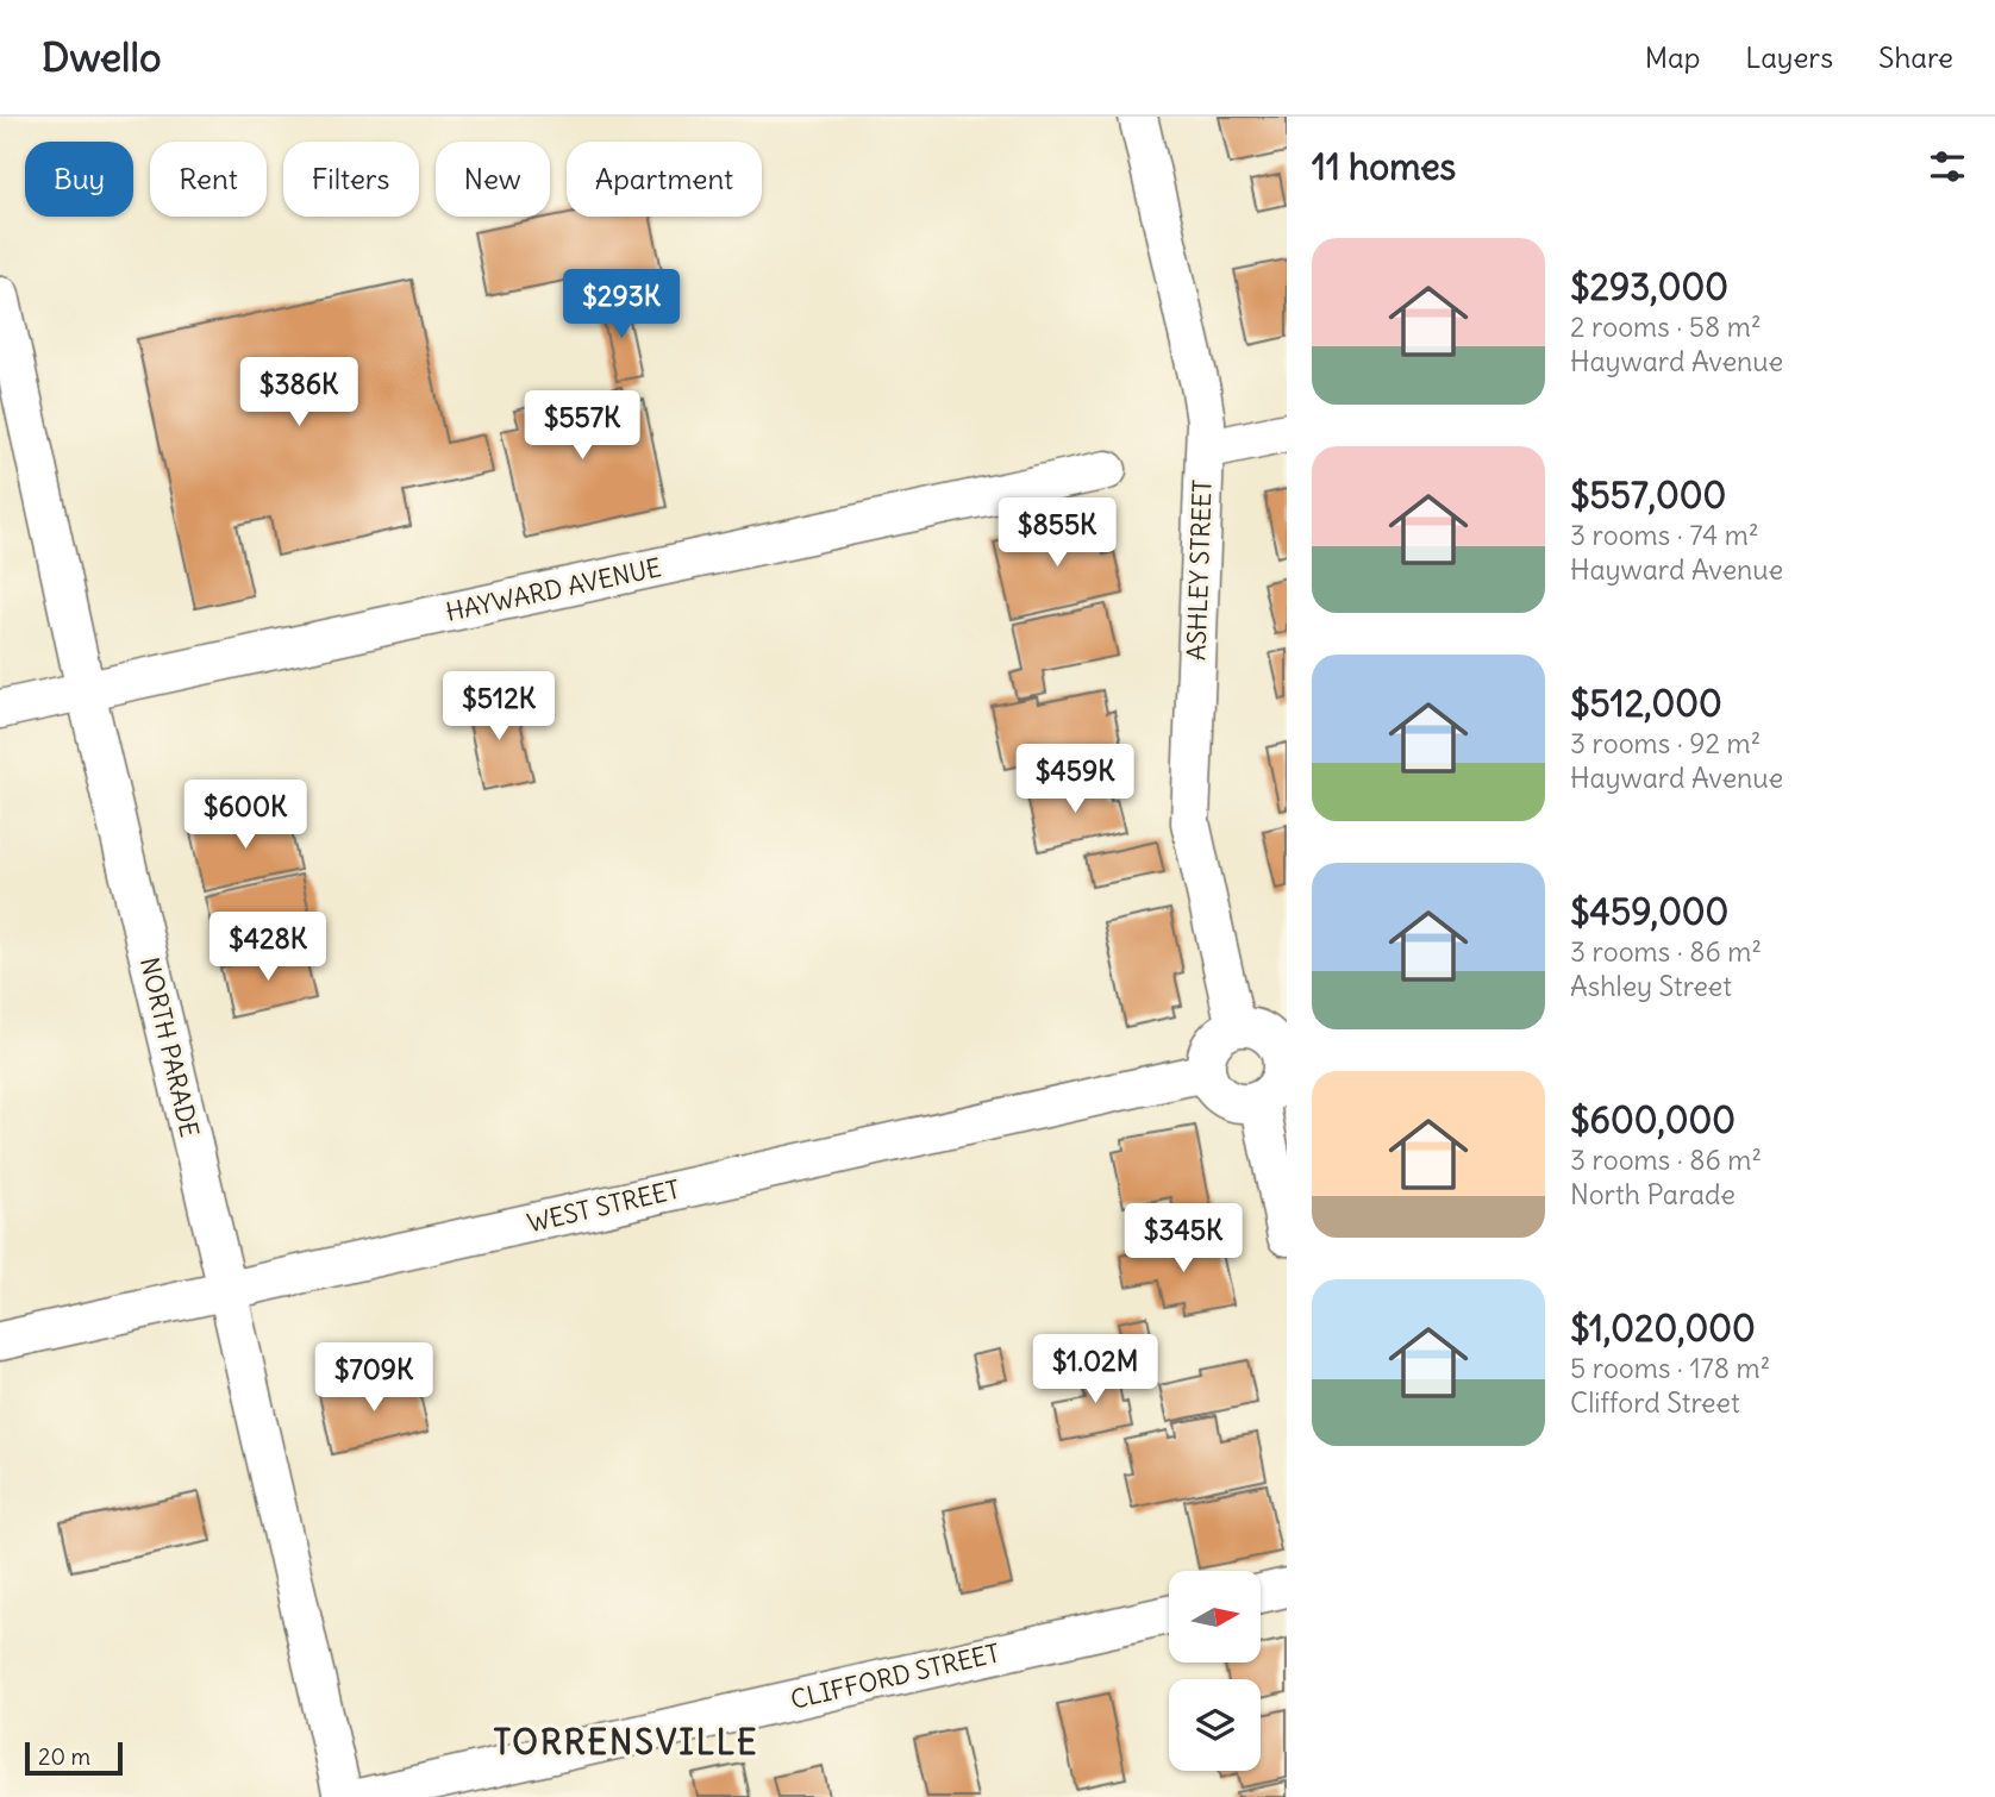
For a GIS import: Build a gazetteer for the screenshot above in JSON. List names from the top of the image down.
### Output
{
  "streets": {
    "street": [
      "ASHLEY STREET",
      "HAYWARD AVENUE",
      "NORTH PARADE",
      "WEST STREET",
      "CLIFFORD STREET"
    ]
  },
  "crossings": [
    ["ASHLEY STREET", "WEST STREET"],
    ["HAYWARD AVENUE", "NORTH PARADE"],
    ["NORTH PARADE", "WEST STREET"]
  ],
  "districts": ["TORRENSVILLE"],
  "scale_bar": "20 m",
  "north": "right",
  "page": {
    "header": "Dwello",
    "nav": ["Map", "Layers", "Share"],
    "heading": "11 homes",
    "chip": [
      "Buy",
      "Rent",
      "Filters",
      "New",
      "Apartment"
    ],
    "list": [
      {
        "name": "$293,000",
        "note": "2 rooms · 58 m² · Hayward Avenue"
      },
      {
        "name": "$557,000",
        "note": "3 rooms · 74 m² · Hayward Avenue"
      },
      {
        "name": "$512,000",
        "note": "3 rooms · 92 m² · Hayward Avenue"
      },
      {
        "name": "$459,000",
        "note": "3 rooms · 86 m² · Ashley Street"
      },
      {
        "name": "$600,000",
        "note": "3 rooms · 86 m² · North Parade"
      },
      {
        "name": "$1,020,000",
        "note": "5 rooms · 178 m² · Clifford Street"
      }
    ],
    "price": [
      "$293K",
      "$386K",
      "$557K",
      "$855K",
      "$512K",
      "$459K",
      "$600K",
      "$428K",
      "$345K",
      "$1.02M",
      "$709K"
    ],
    "scale": "20 m"
  }
}
